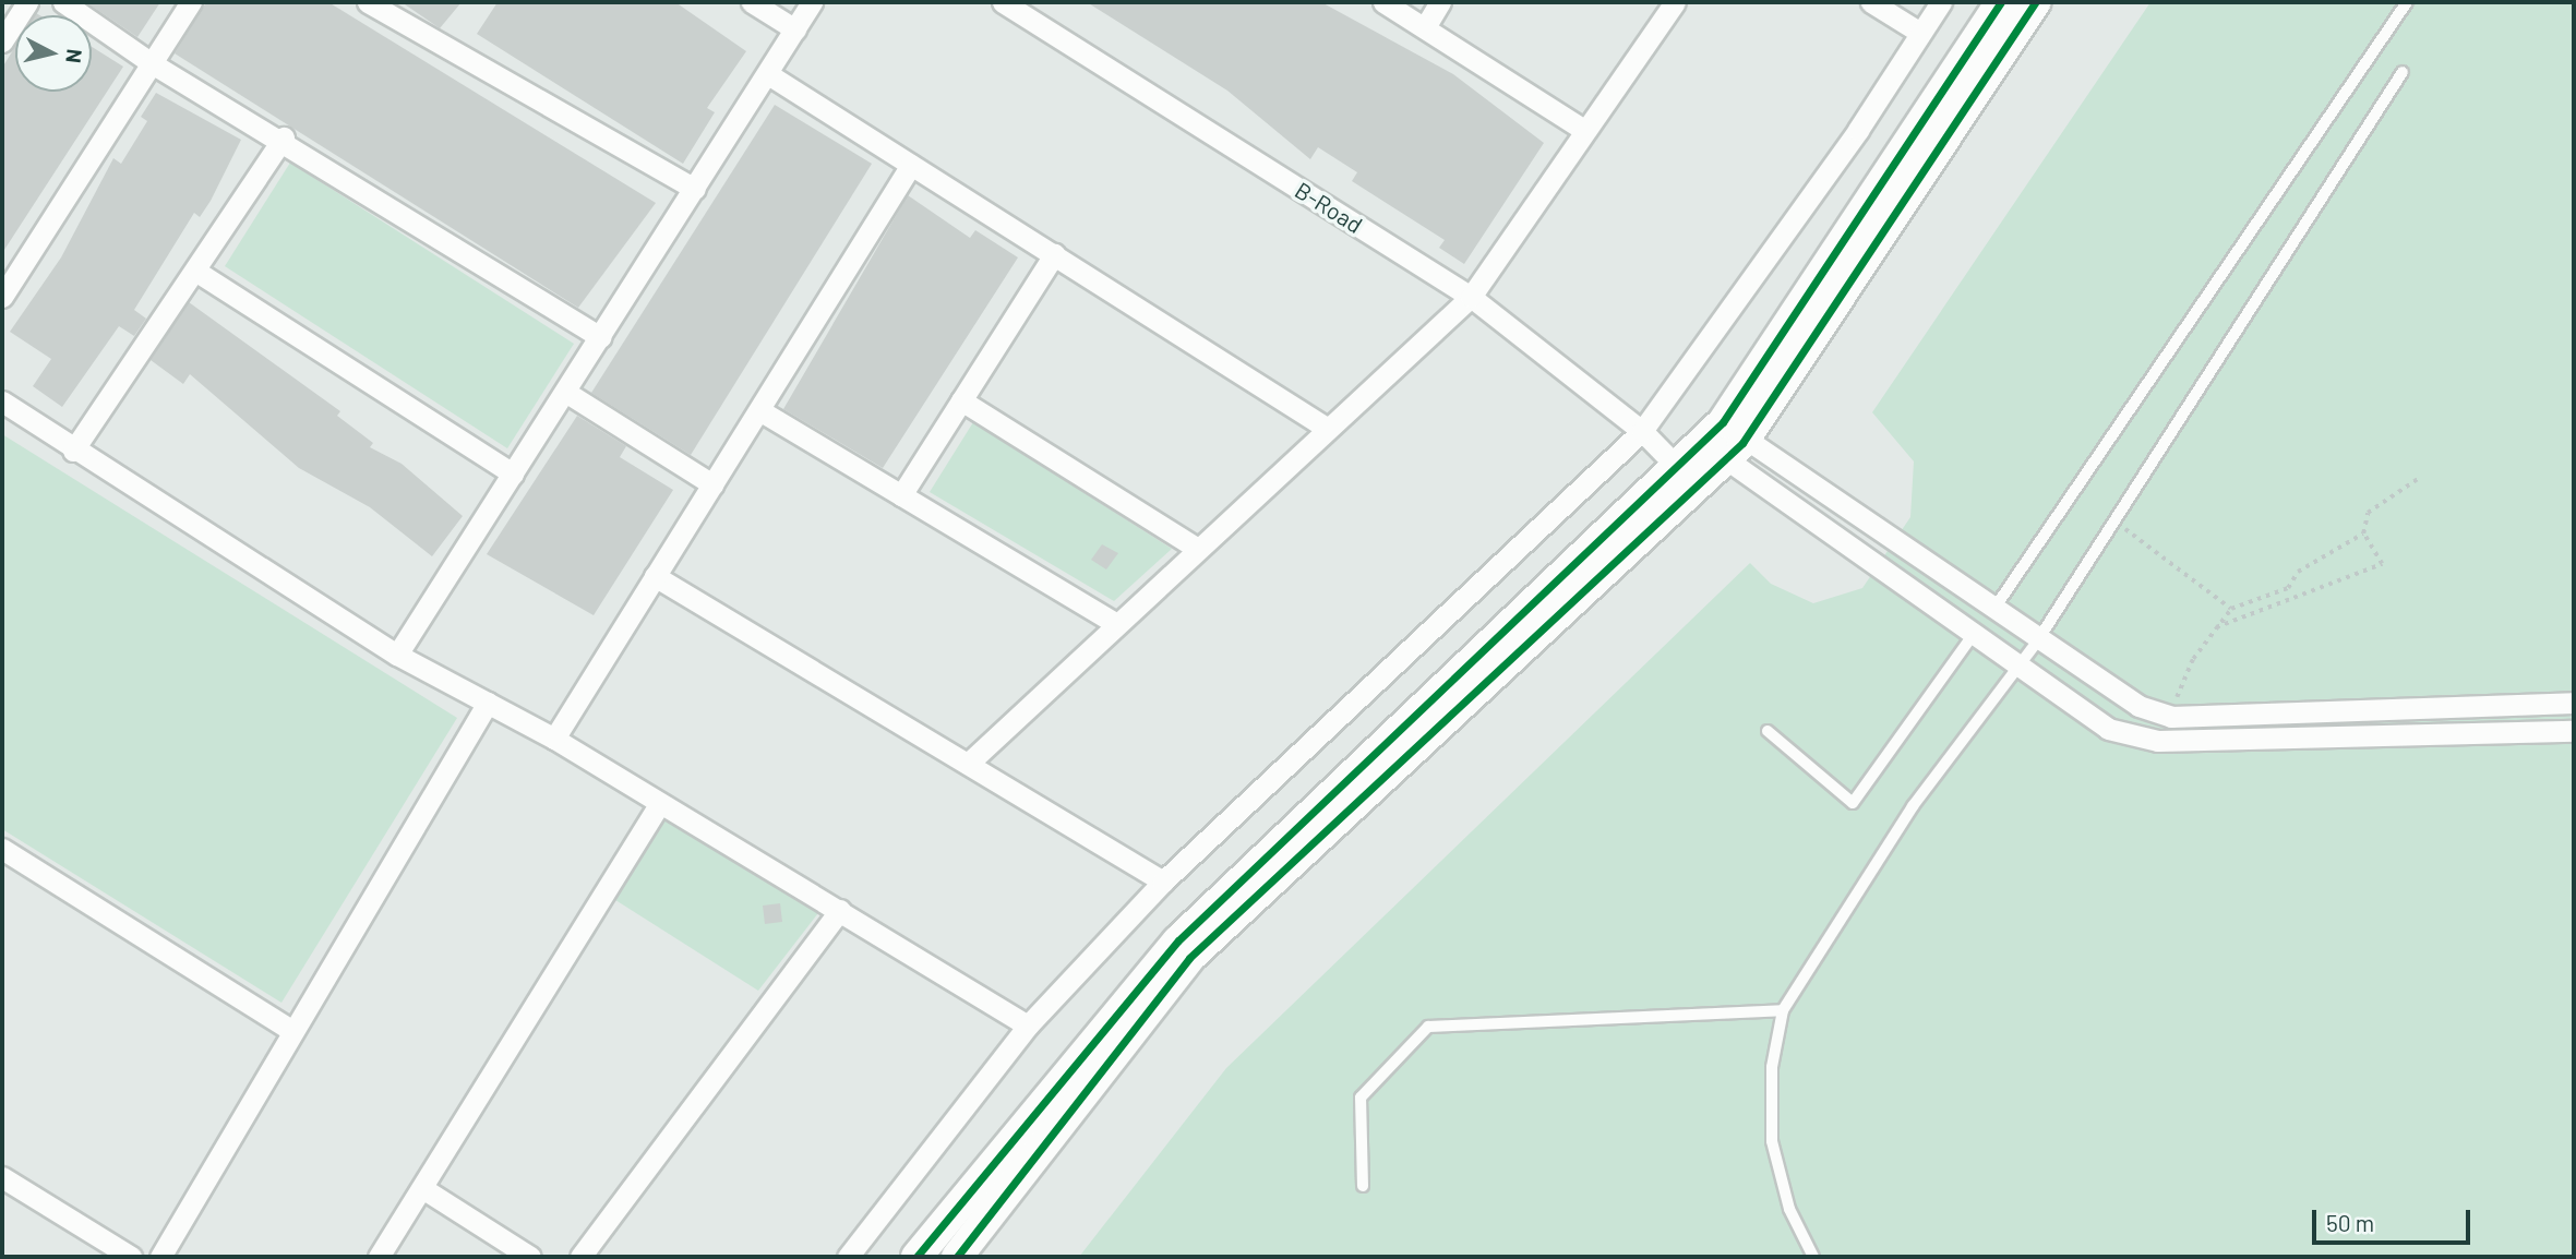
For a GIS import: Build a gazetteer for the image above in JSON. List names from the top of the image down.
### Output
{
  "streets": {
    "street": ["B-Road"]
  },
  "scale_bar": "50 m",
  "north": "right"
}
